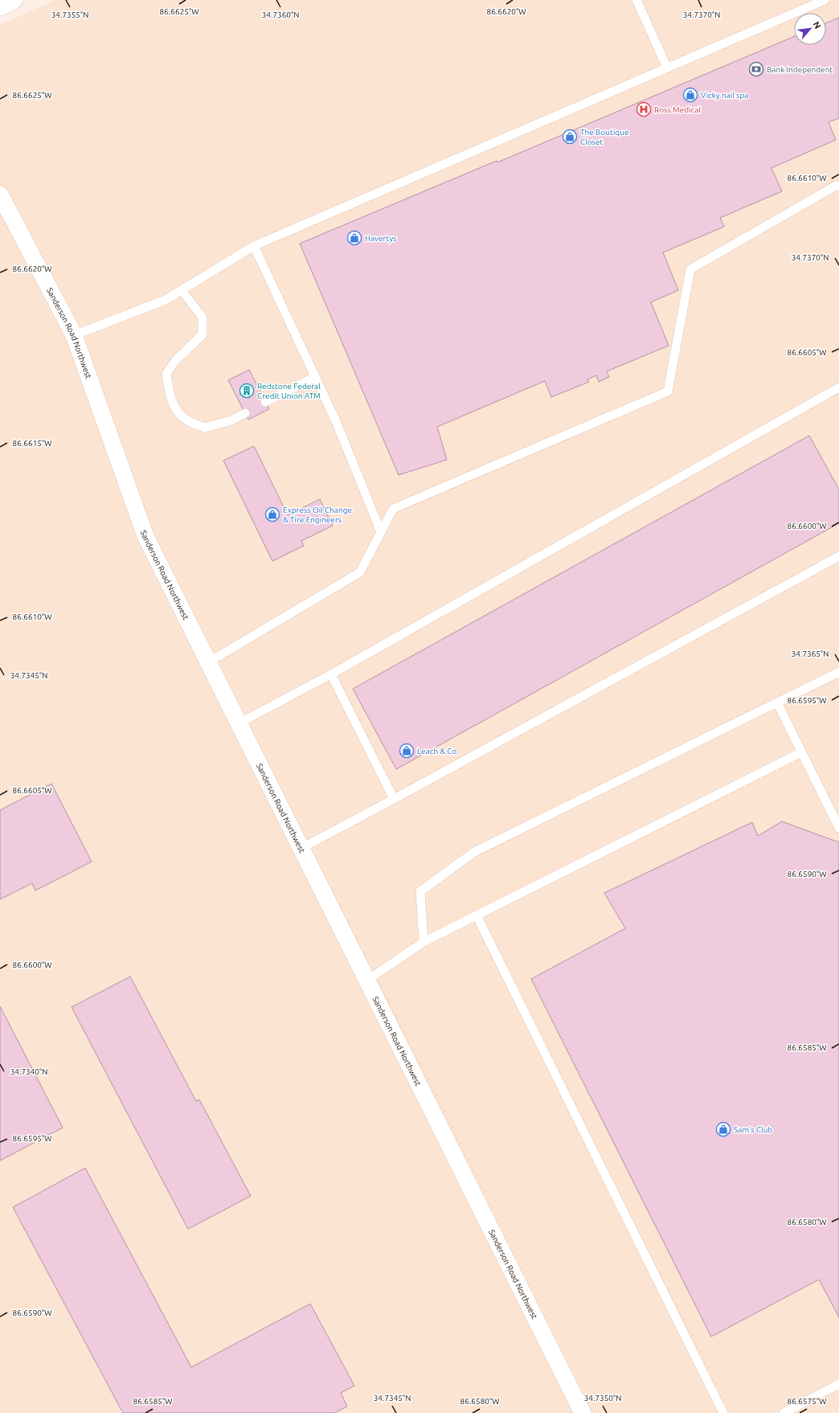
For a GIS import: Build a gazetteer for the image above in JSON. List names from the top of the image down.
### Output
{
  "streets": {
    "street": ["Sanderson Road Northwest"]
  },
  "places": {
    "bank": ["Bank Independent"],
    "shop": [
      "Vicky nail spa",
      "The Boutique Closet",
      "Havertys",
      "Express Oil Change & Tire Engineers",
      "Leach & Co.",
      "Sam's Club"
    ],
    "hospital": ["Ross Medical"],
    "building": ["Redstone Federal Credit Union ATM"]
  },
  "north": "top right",
  "coordinates": [
    "86.6625°W",
    "86.6620°W",
    "34.7355°N",
    "34.7360°N",
    "34.7370°N",
    "86.6610°W",
    "86.6605°W",
    "86.6615°W",
    "86.6600°W",
    "34.7365°N",
    "34.7345°N",
    "86.6595°W",
    "86.6590°W",
    "86.6585°W",
    "34.7340°N",
    "86.6580°W",
    "34.7350°N",
    "86.6575°W"
  ]
}
